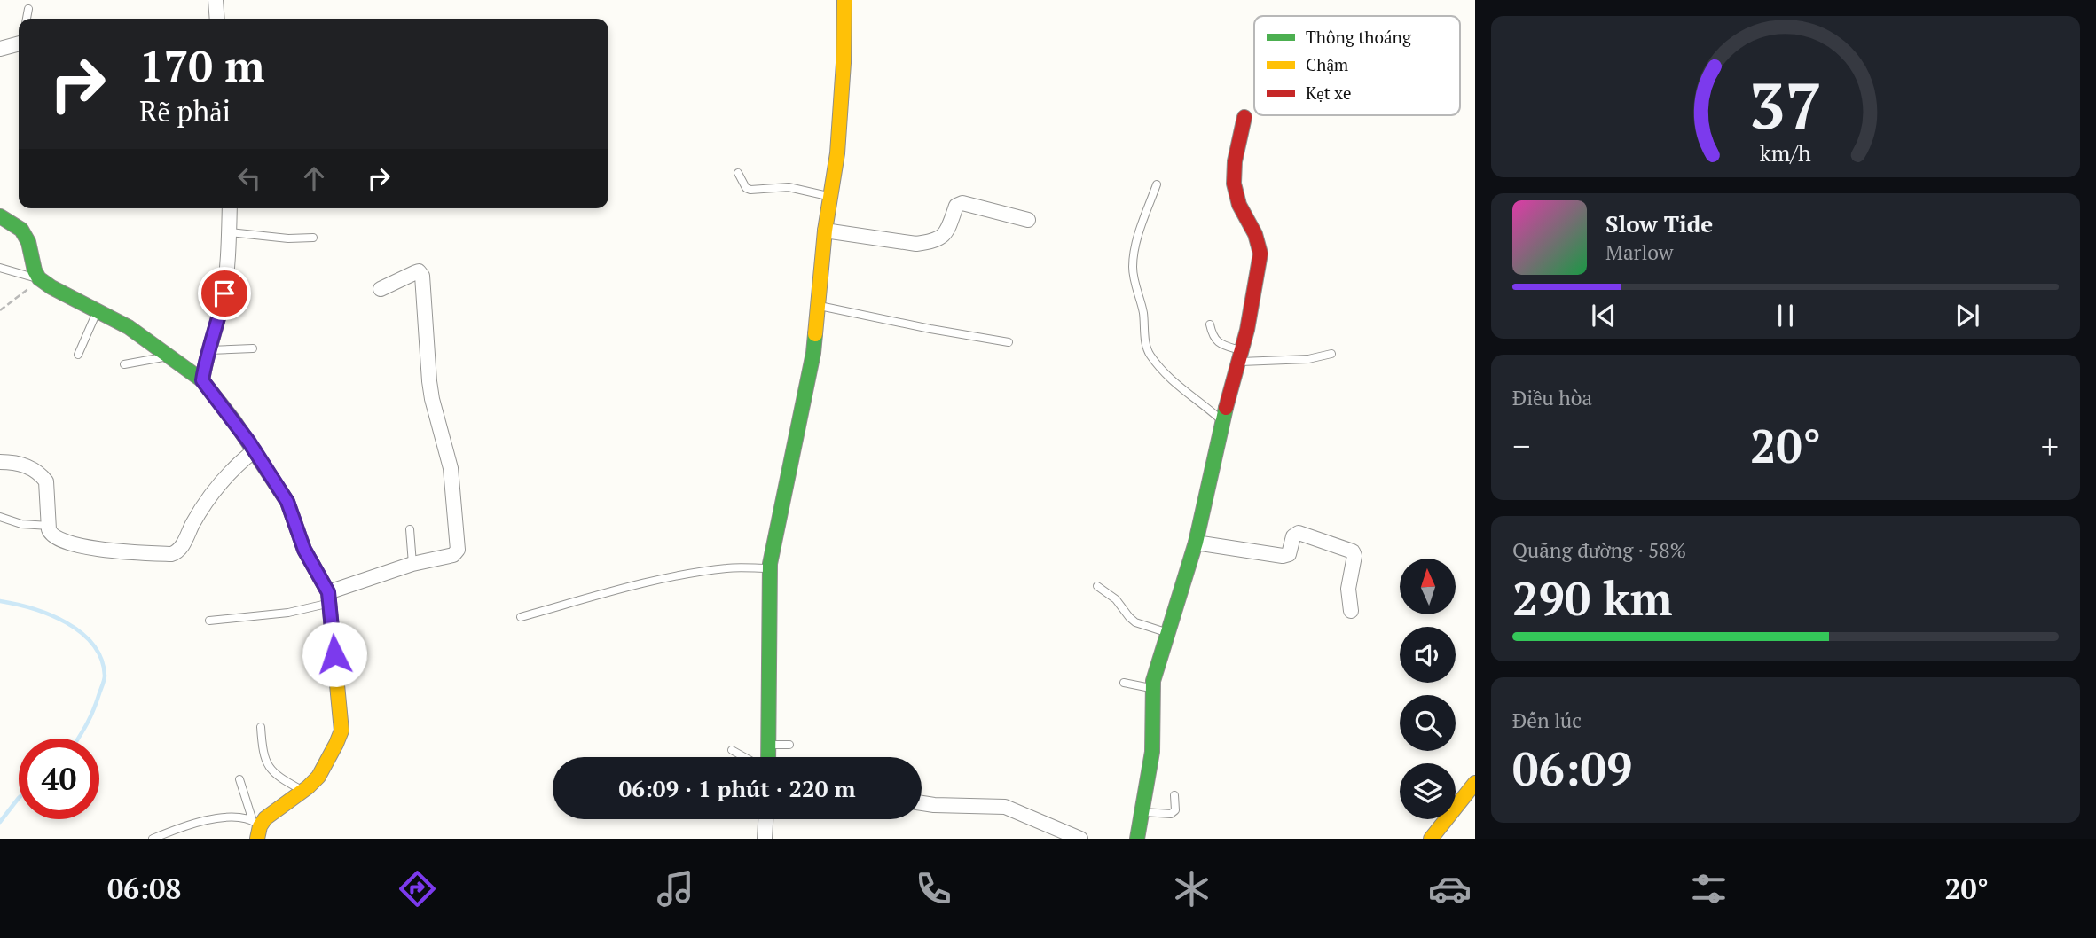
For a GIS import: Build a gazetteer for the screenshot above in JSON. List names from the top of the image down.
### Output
{
  "legend": ["Thông thoáng", "Chậm", "Kẹt xe"],
  "north": "top",
  "page": {
    "turn": ["170 m", "Rẽ phải"],
    "song": ["Slow Tide", "Marlow"],
    "tile": [
      "Điều hòa",
      ["Quãng đường · 58%", "290 km"],
      ["Đến lúc", "06:09"]
    ],
    "heat": ["−", "20°", "+"],
    "limit": "40",
    "trip": "06:09 · 1 phút · 220 m",
    "tabs": ["06:08", "20°"],
    "gauge": ["37", "km/h"]
  }
}
